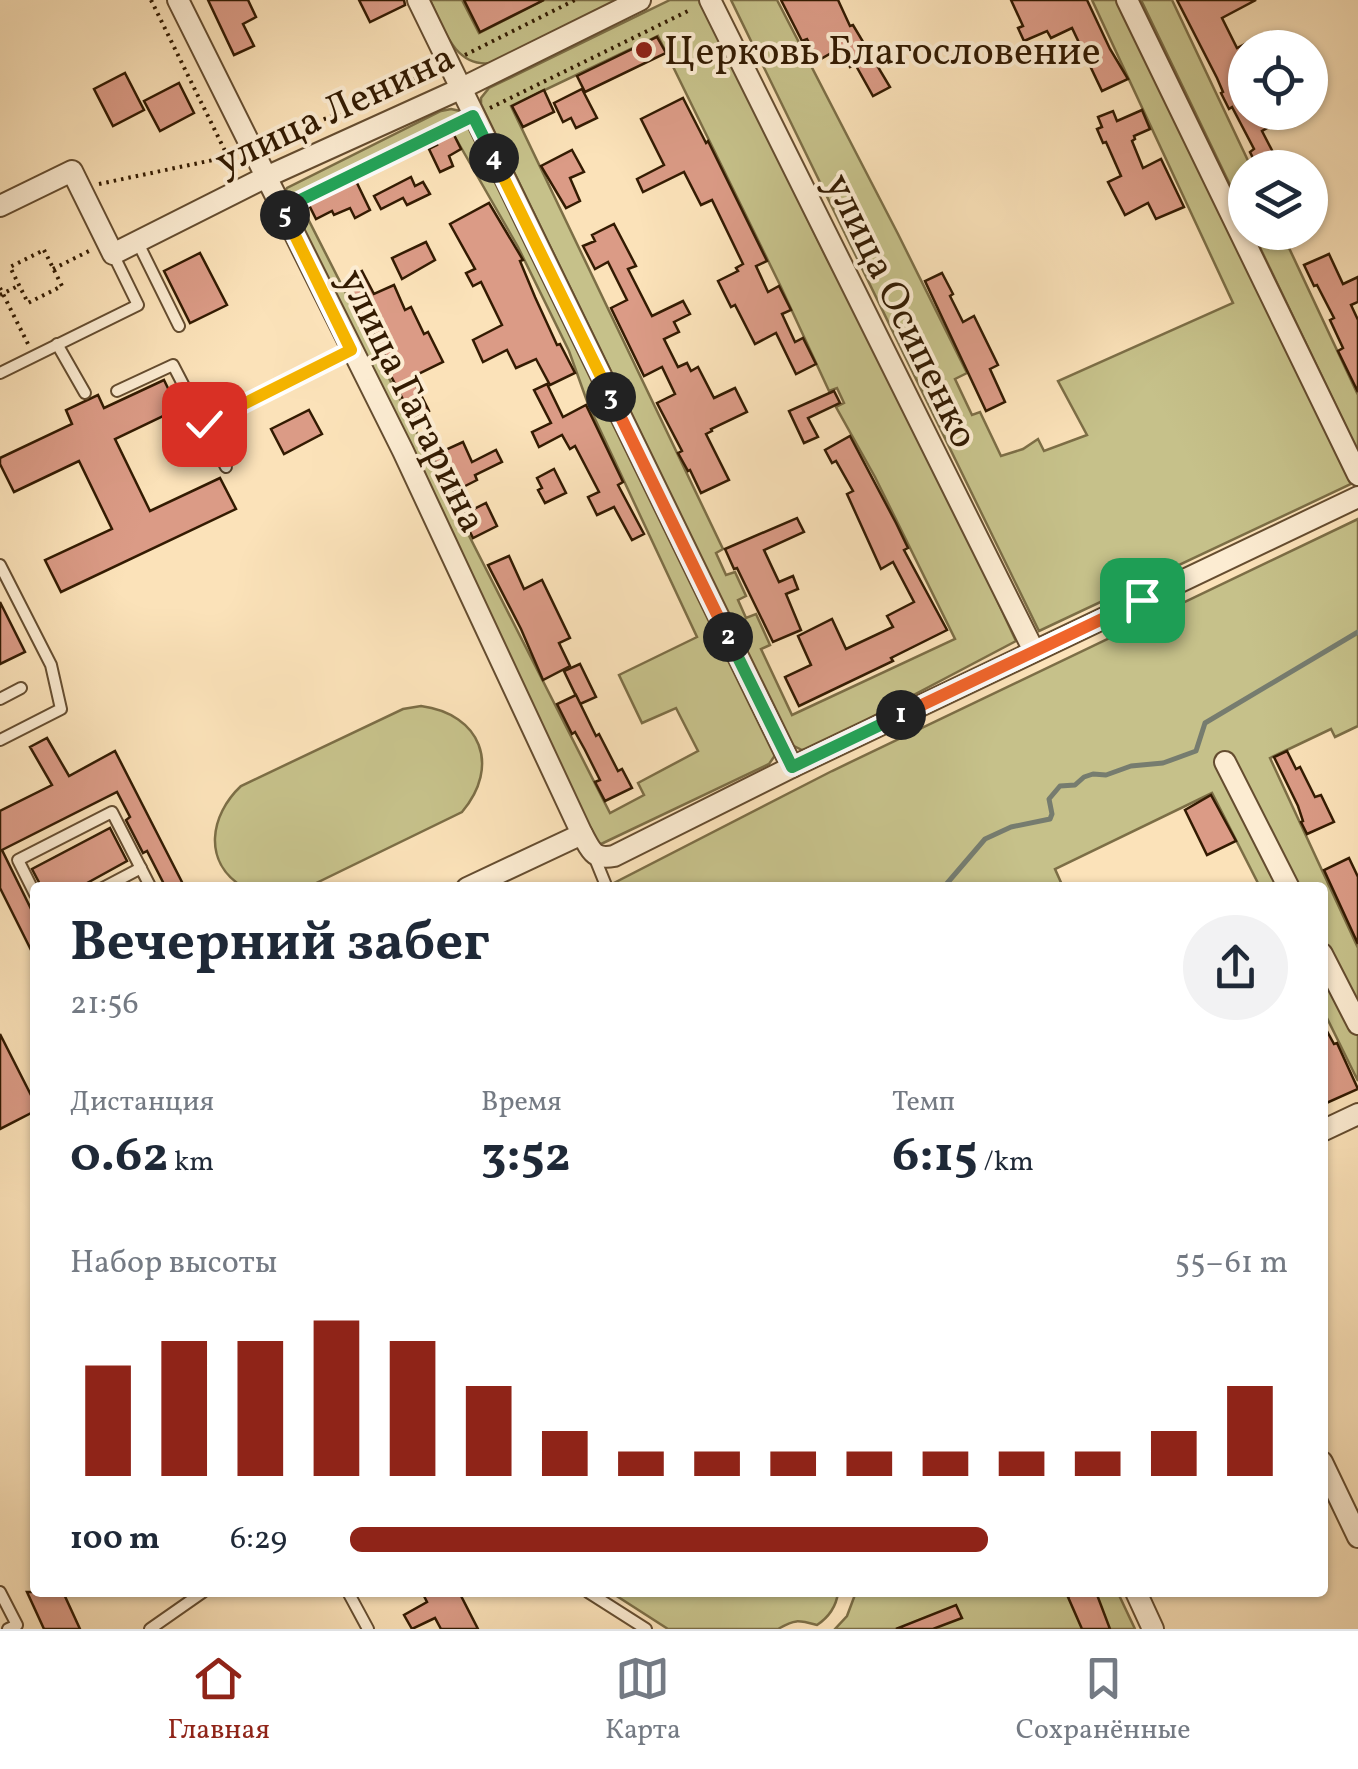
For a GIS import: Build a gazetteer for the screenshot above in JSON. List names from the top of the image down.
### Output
{
  "streets": {
    "street": ["улица Ленина", "улица Осипенко", "улица Гагарина"]
  },
  "crossings": [
    ["улица Ленина", "улица Гагарина"]
  ],
  "places": ["Церковь Благословение"],
  "page": {
    "pins": [
      "4",
      "5",
      "3",
      "2",
      "1"
    ],
    "heading": ["Вечерний забег", "21:56"],
    "stats": [
      ["Дистанция", "0.62 km"],
      ["Время", "3:52"],
      ["Темп", "6:15 /km"]
    ],
    "chart": ["Набор высоты", "55–61 m"],
    "list": [
      {
        "name": "100 m",
        "note": "6:29"
      }
    ],
    "tabs": ["Главная", "Карта", "Сохранённые"]
  }
}
